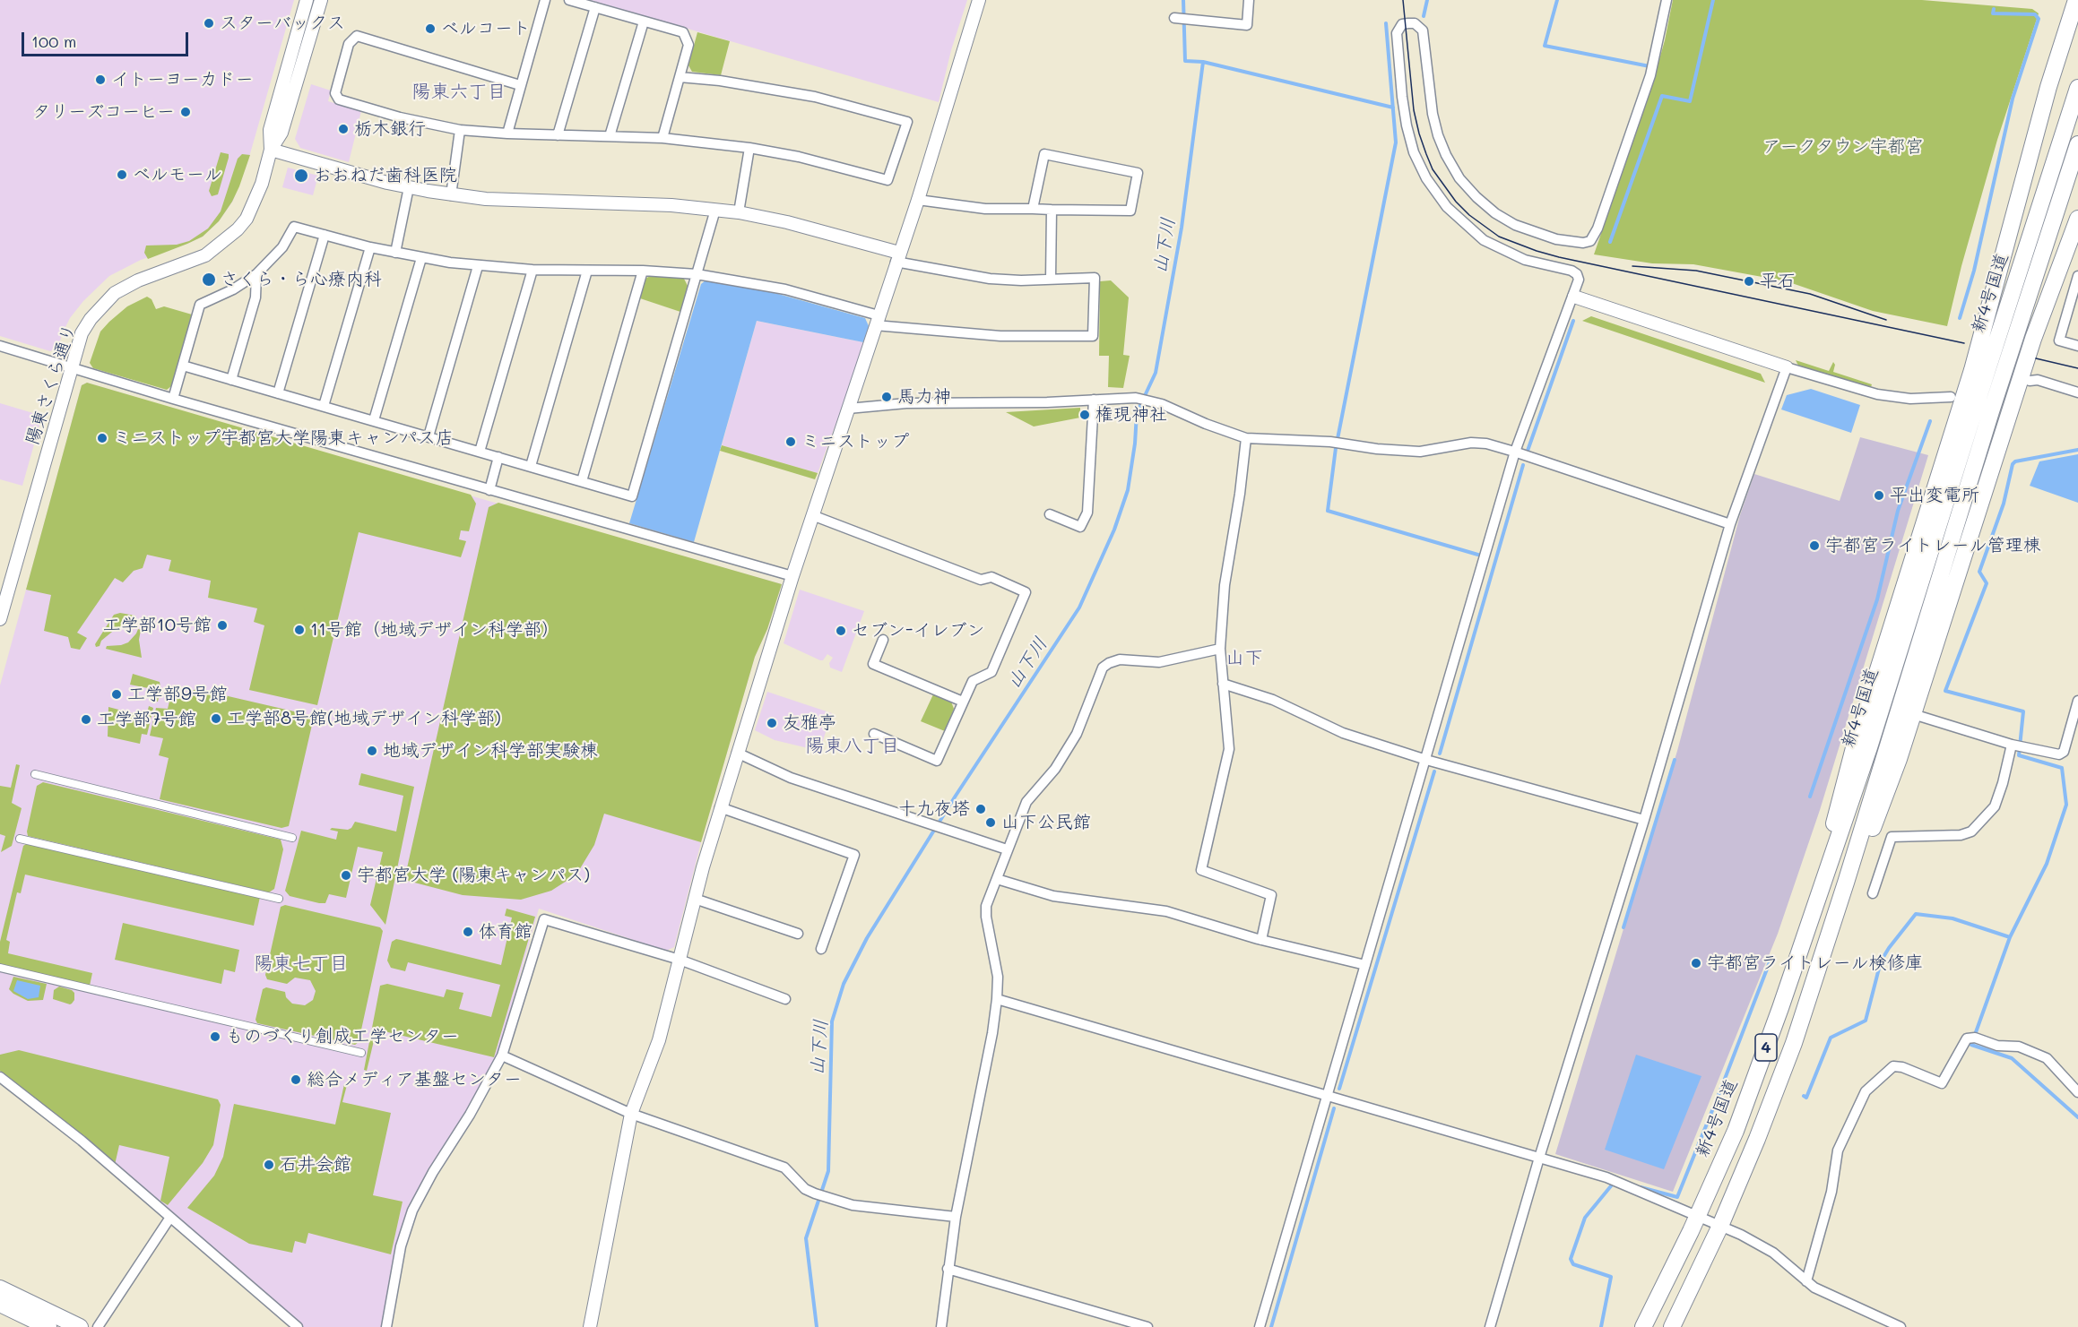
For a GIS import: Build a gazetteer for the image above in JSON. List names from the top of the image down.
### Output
{
  "streets": {
    "highway": ["新4号国道", "4"],
    "street": ["陽東さくら通り"]
  },
  "districts": [
    "陽東六丁目",
    "山下",
    "陽東八丁目",
    "陽東七丁目"
  ],
  "water": ["山下川"],
  "parks": ["アークタウン宇都宮"],
  "places": [
    "スターバックス",
    "ベルコート",
    "イトーヨーカドー",
    "タリーズコーヒー",
    "栃木銀行",
    "ベルモール",
    "おおねだ歯科医院",
    "さくら・ら心療内科",
    "平石",
    "馬力神",
    "権現神社",
    "ミニストップ宇都宮大学陽東キャンパス店",
    "ミニストップ",
    "平出変電所",
    "宇都宮ライトレール管理棟",
    "工学部10号館",
    "11号館（地域デザイン科学部）",
    "セブン-イレブン",
    "工学部9号館",
    "工学部8号館(地域デザイン科学部)",
    "工学部7号館",
    "友雅亭",
    "地域デザイン科学部実験棟",
    "十九夜塔",
    "山下公民館",
    "宇都宮大学 (陽東キャンパス)",
    "体育館",
    "宇都宮ライトレール検修庫",
    "ものづくり創成工学センター",
    "総合メディア基盤センター",
    "石井会館"
  ],
  "scale_bar": "100 m"
}
